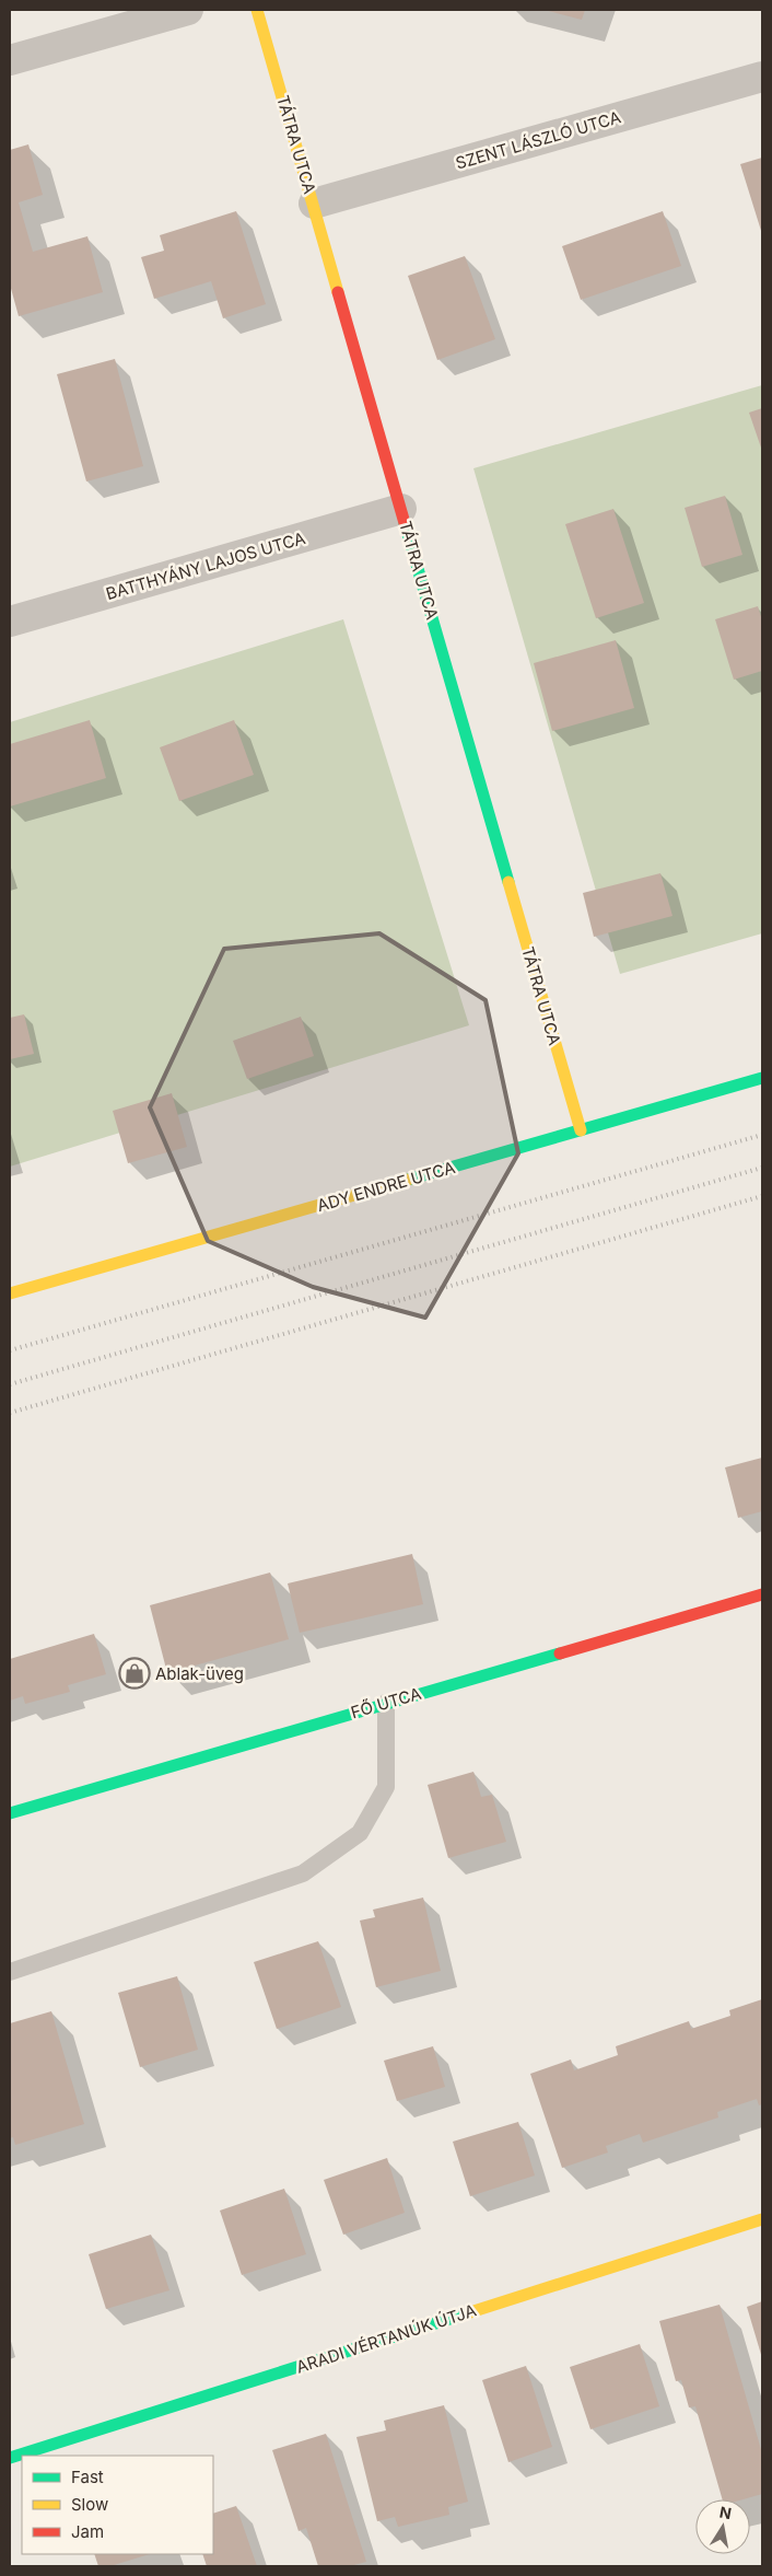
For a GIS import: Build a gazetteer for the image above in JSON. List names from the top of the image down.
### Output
{
  "streets": {
    "street": [
      "SZENT LÁSZLÓ UTCA",
      "TÁTRA UTCA",
      "BATTHYÁNY LAJOS UTCA",
      "ADY ENDRE UTCA",
      "FŐ UTCA",
      "ARADI VÉRTANÚK ÚTJA"
    ]
  },
  "crossings": [
    ["SZENT LÁSZLÓ UTCA", "TÁTRA UTCA"],
    ["TÁTRA UTCA", "BATTHYÁNY LAJOS UTCA"],
    ["TÁTRA UTCA", "ADY ENDRE UTCA"]
  ],
  "places": {
    "shop": ["Ablak-üveg"]
  },
  "legend": ["Fast", "Slow", "Jam"],
  "north": "top"
}
